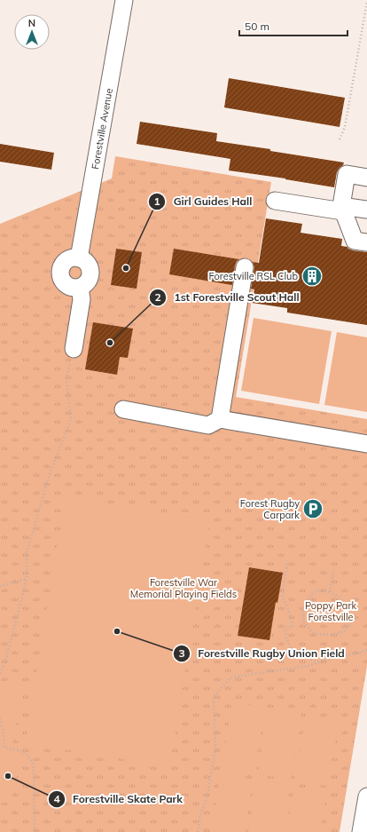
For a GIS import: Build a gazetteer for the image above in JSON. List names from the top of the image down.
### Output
{
  "streets": {
    "street": ["Forestville Avenue"]
  },
  "parks": ["Forestville War Memorial Playing Fields", "Poppy Park Forestville"],
  "places": {
    "other": [
      "Girl Guides Hall",
      "1st Forestville Scout Hall",
      "Forestville Rugby Union Field",
      "Forestville Skate Park"
    ],
    "building": ["Forestville RSL Club"],
    "parking": ["Forest Rugby Carpark"]
  },
  "scale_bar": "50 m",
  "north": "top"
}
